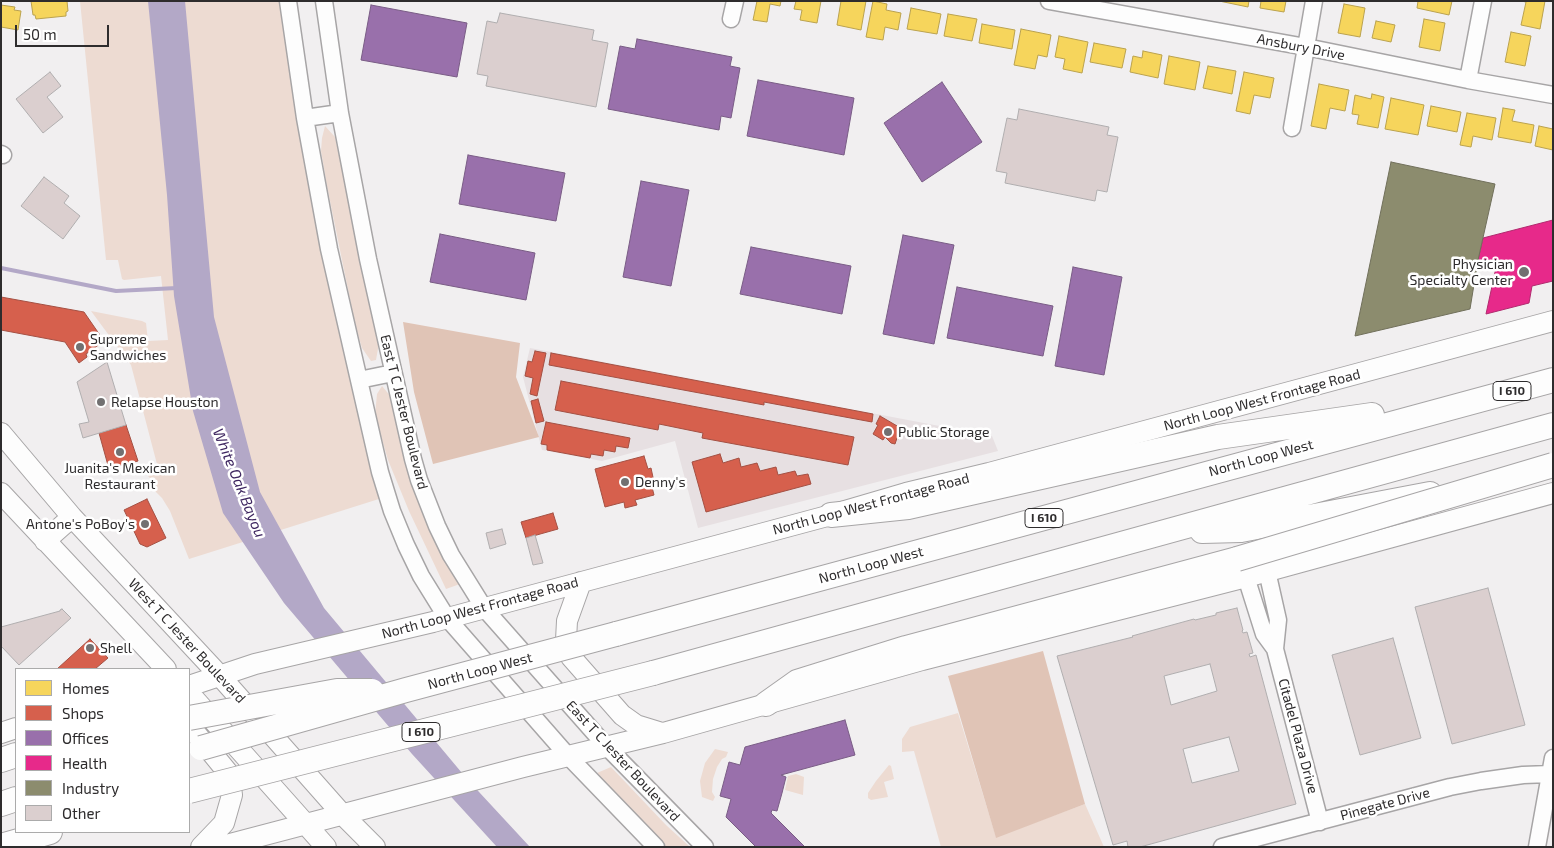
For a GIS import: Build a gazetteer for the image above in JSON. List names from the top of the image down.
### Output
{
  "streets": {
    "highway": ["I 610", "North Loop West"],
    "main road": ["North Loop West Frontage Road", "West T C Jester Boulevard"],
    "street": [
      "Ansbury Drive",
      "East T C Jester Boulevard",
      "Citadel Plaza Drive",
      "Pinegate Drive"
    ]
  },
  "crossings": [
    ["North Loop West Frontage Road", "East T C Jester Boulevard"],
    ["North Loop West Frontage Road", "West T C Jester Boulevard"],
    ["Citadel Plaza Drive", "Pinegate Drive"]
  ],
  "water": ["White Oak Bayou"],
  "places": [
    "Physician Specialty Center",
    "Supreme Sandwiches",
    "Relapse Houston",
    "Public Storage",
    "Juanita's Mexican Restaurant",
    "Denny's",
    "Antone's PoBoy's",
    "Shell"
  ],
  "legend": [
    "Homes",
    "Shops",
    "Offices",
    "Health",
    "Industry",
    "Other"
  ],
  "scale_bar": "50 m"
}
